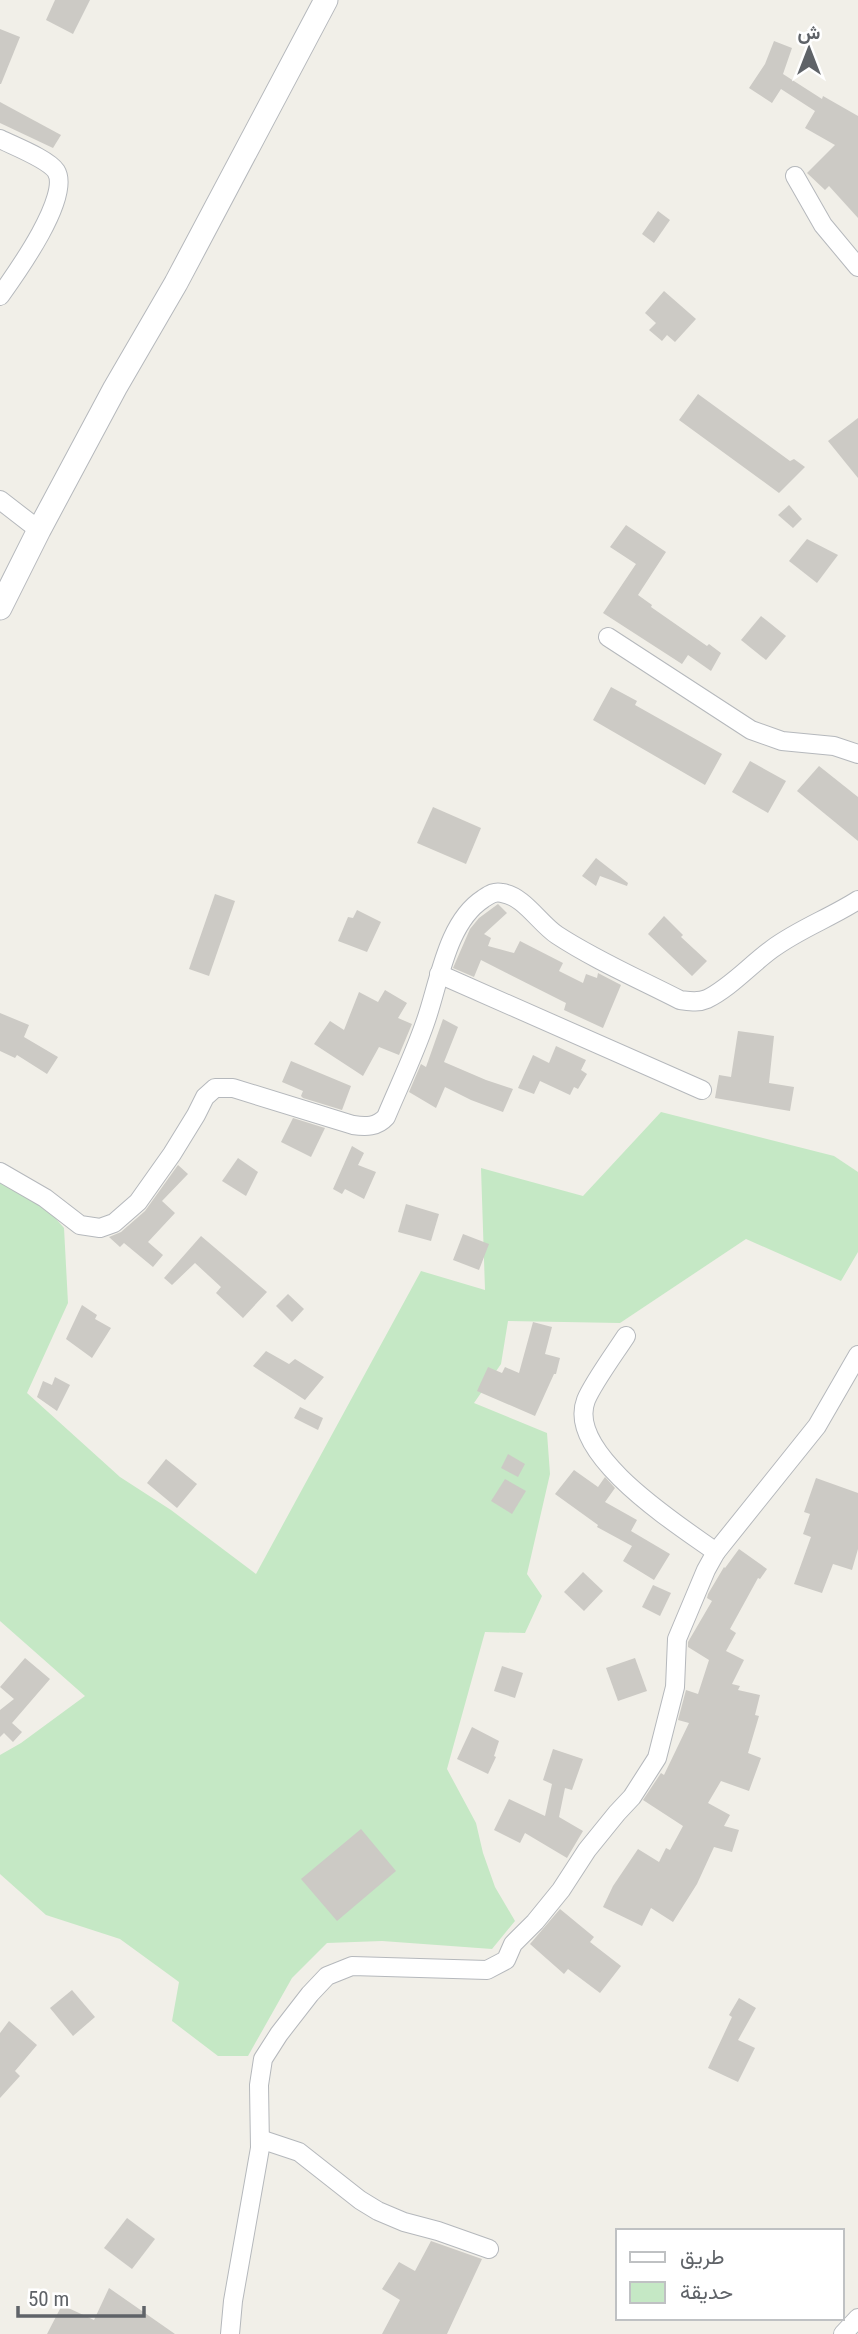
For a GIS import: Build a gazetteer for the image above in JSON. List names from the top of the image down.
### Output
{
  "legend": ["طريق", "حديقة"],
  "scale_bar": "50 m",
  "north": "top"
}
